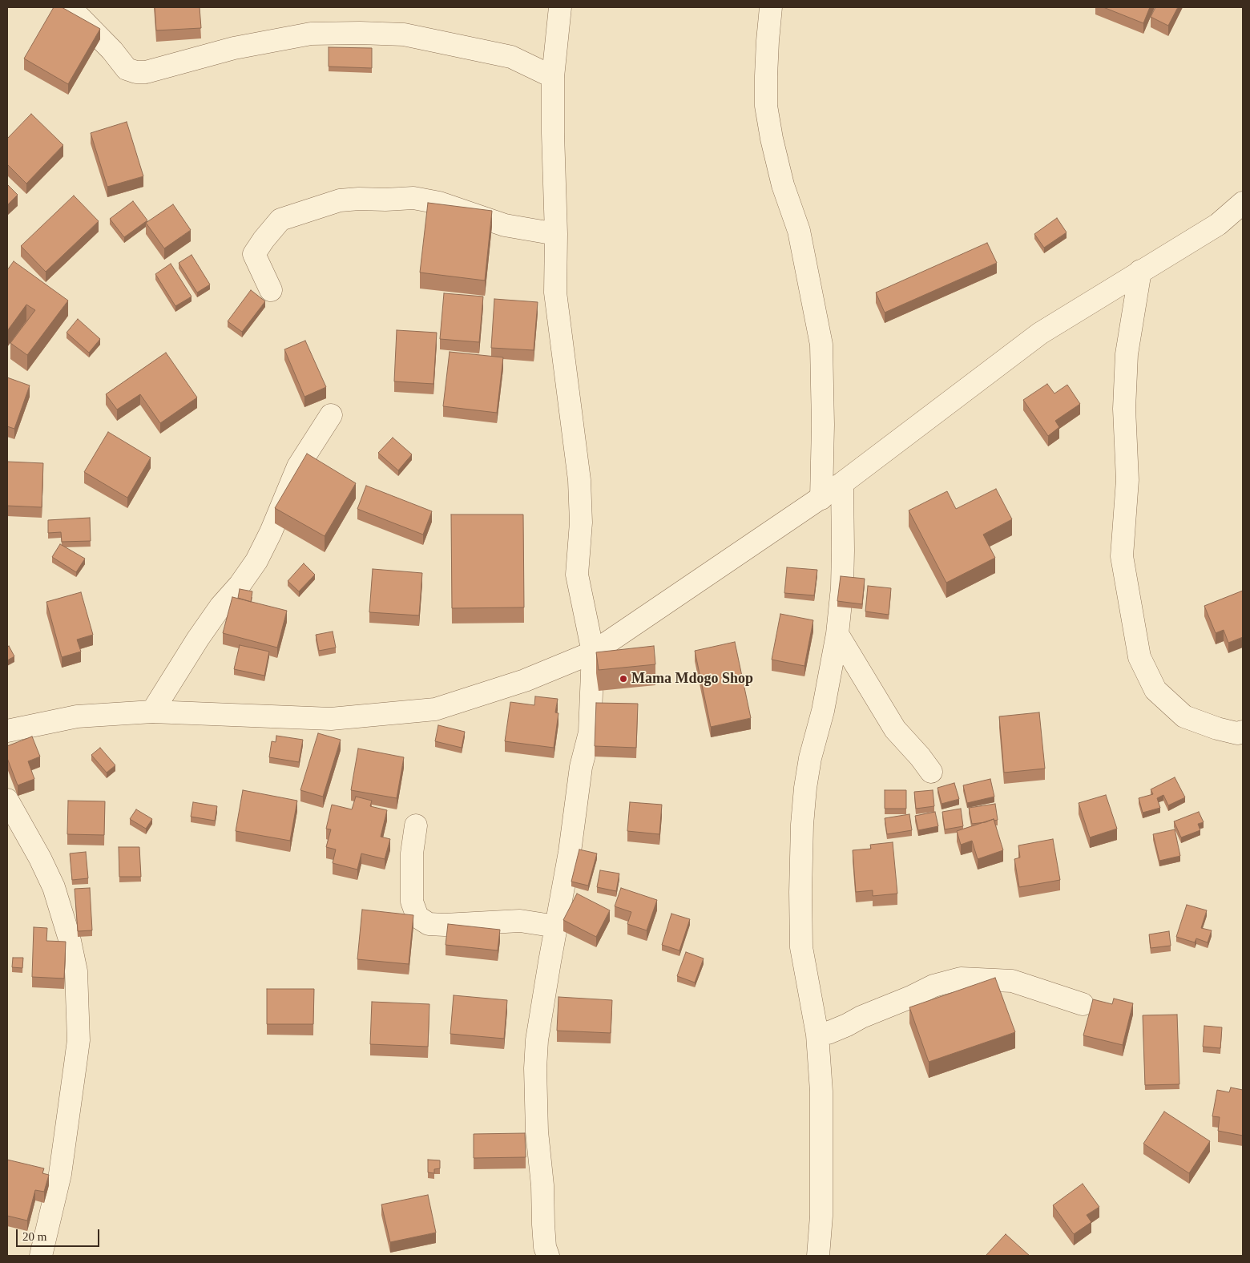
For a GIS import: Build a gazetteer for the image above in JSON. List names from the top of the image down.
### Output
{
  "places": ["Mama Mdogo Shop"],
  "scale_bar": "20 m"
}
